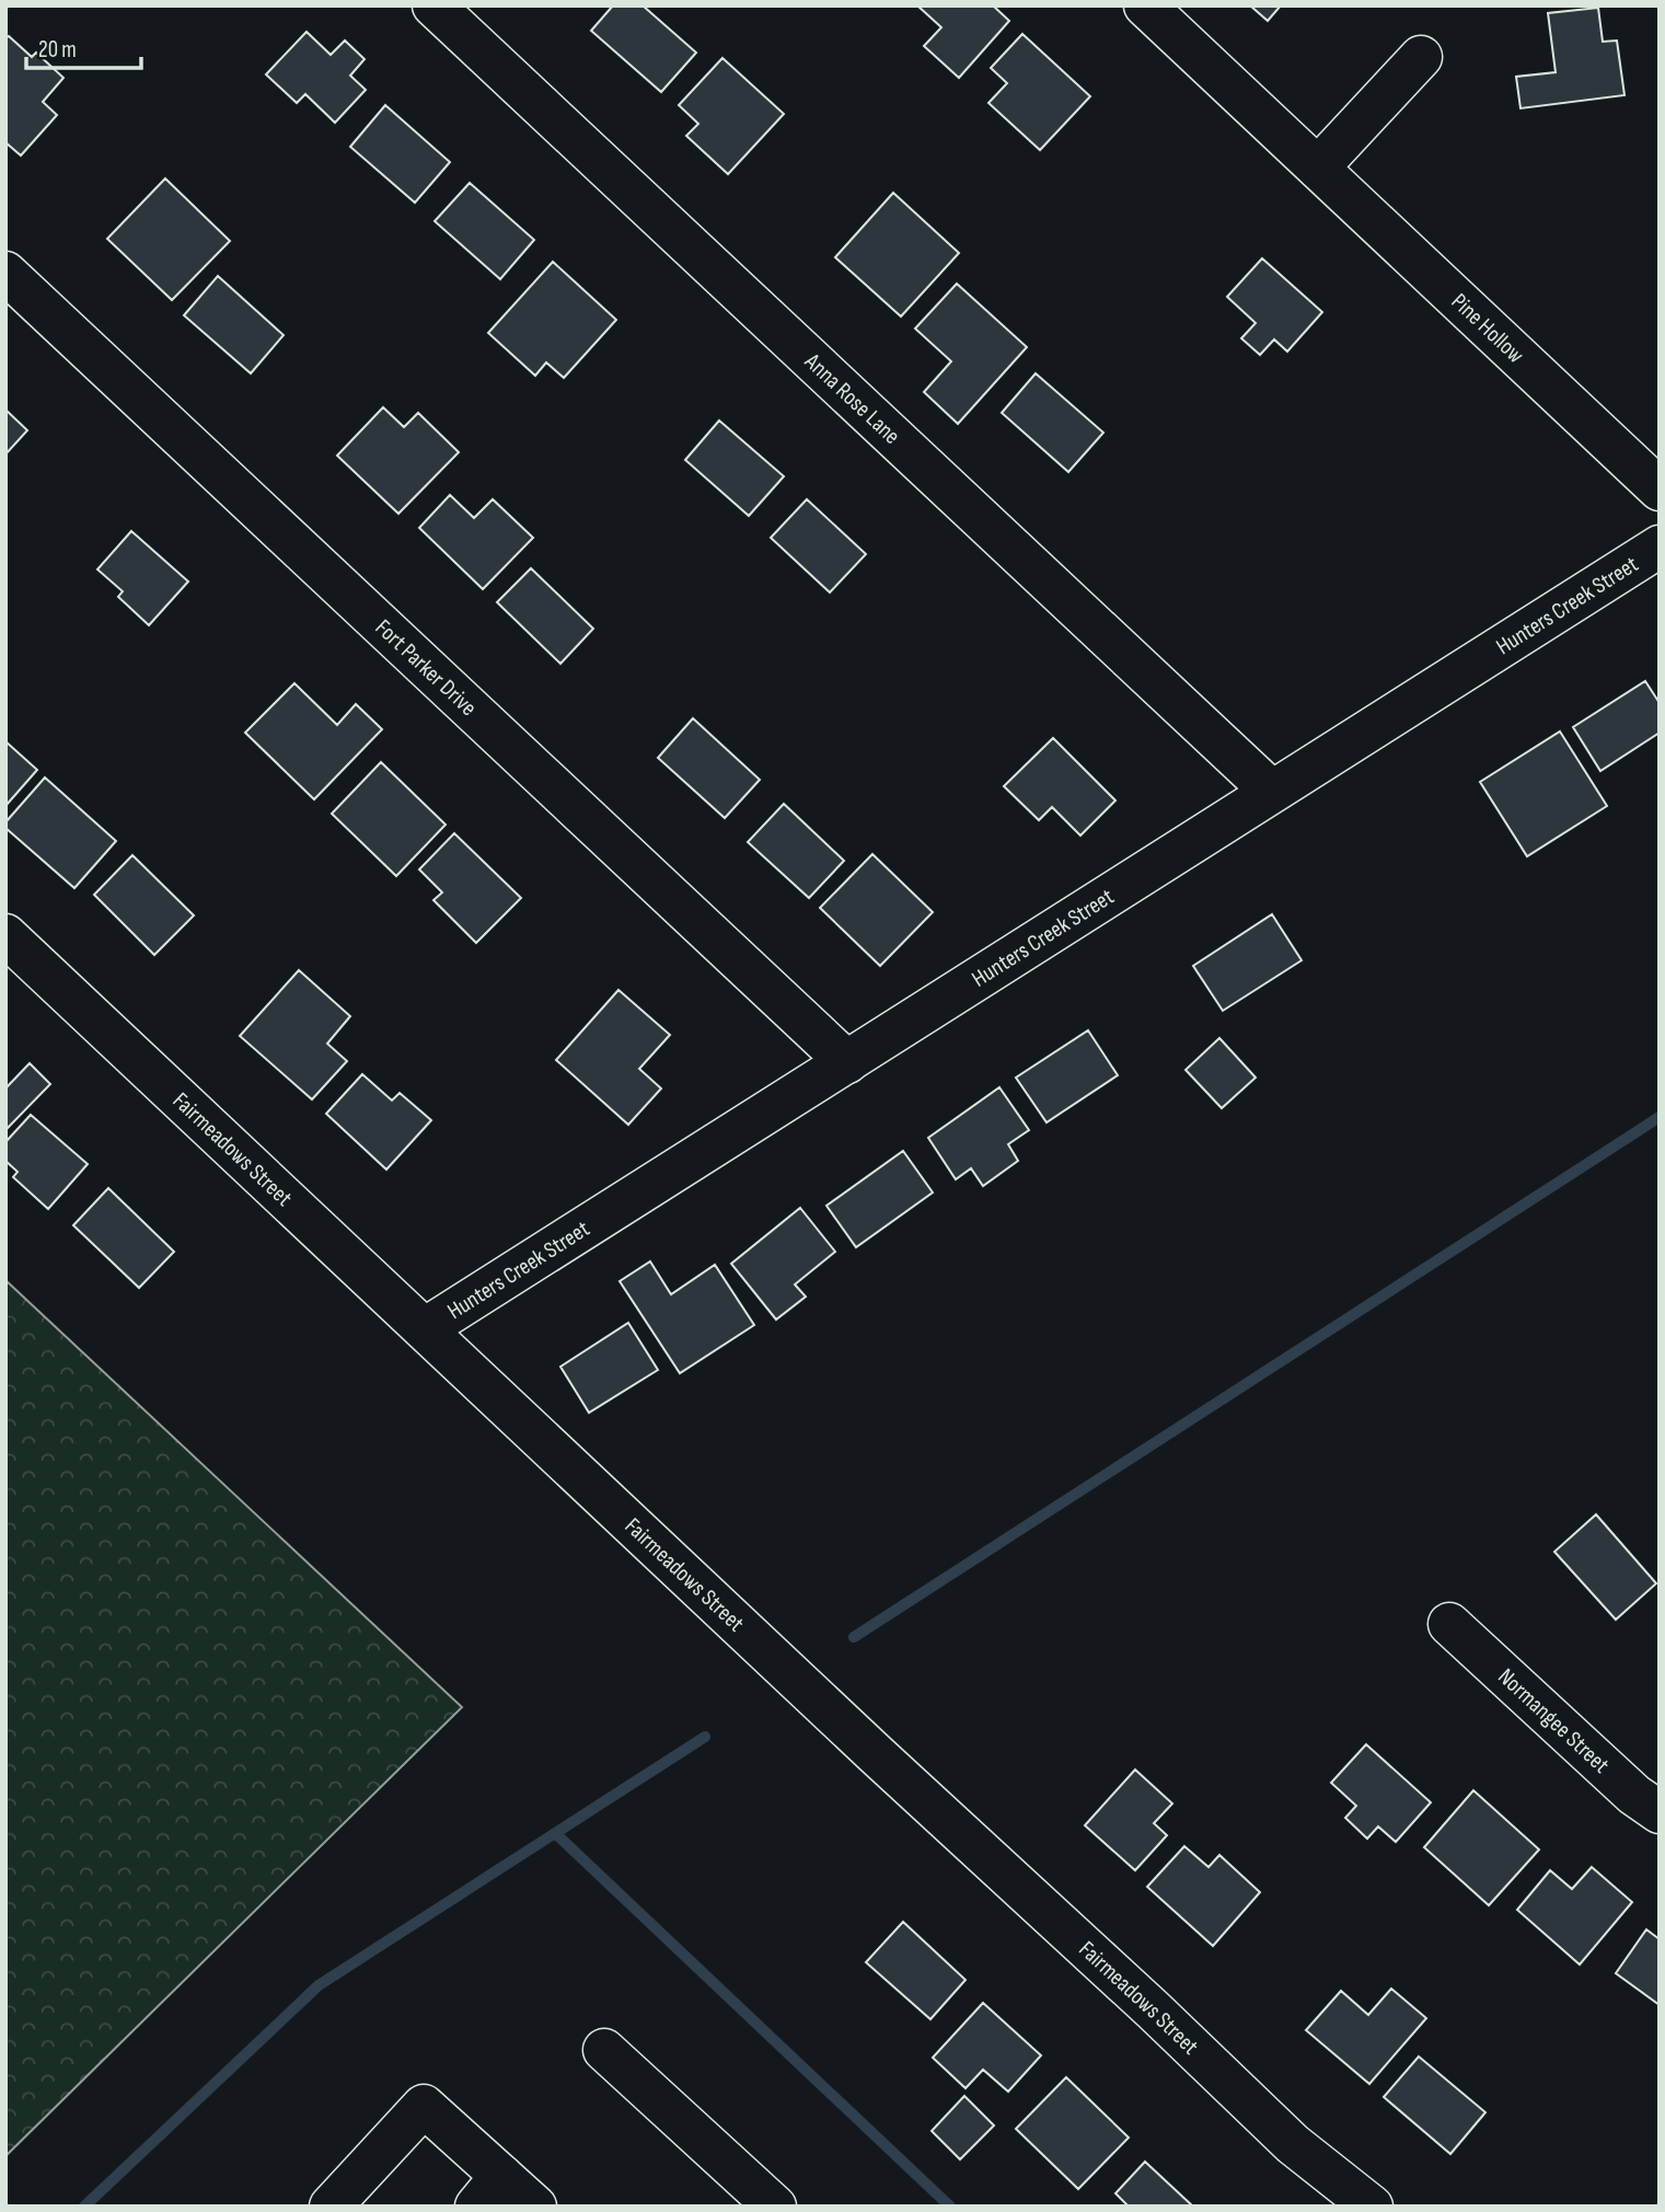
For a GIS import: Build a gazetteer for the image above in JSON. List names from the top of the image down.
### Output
{
  "streets": {
    "street": [
      "Pine Hollow",
      "Anna Rose Lane",
      "Hunters Creek Street",
      "Fort Parker Drive",
      "Fairmeadows Street",
      "Normangee Street"
    ]
  },
  "crossings": [
    ["Anna Rose Lane", "Hunters Creek Street"],
    ["Hunters Creek Street", "Fort Parker Drive"],
    ["Hunters Creek Street", "Fairmeadows Street"]
  ],
  "scale_bar": "20 m"
}
